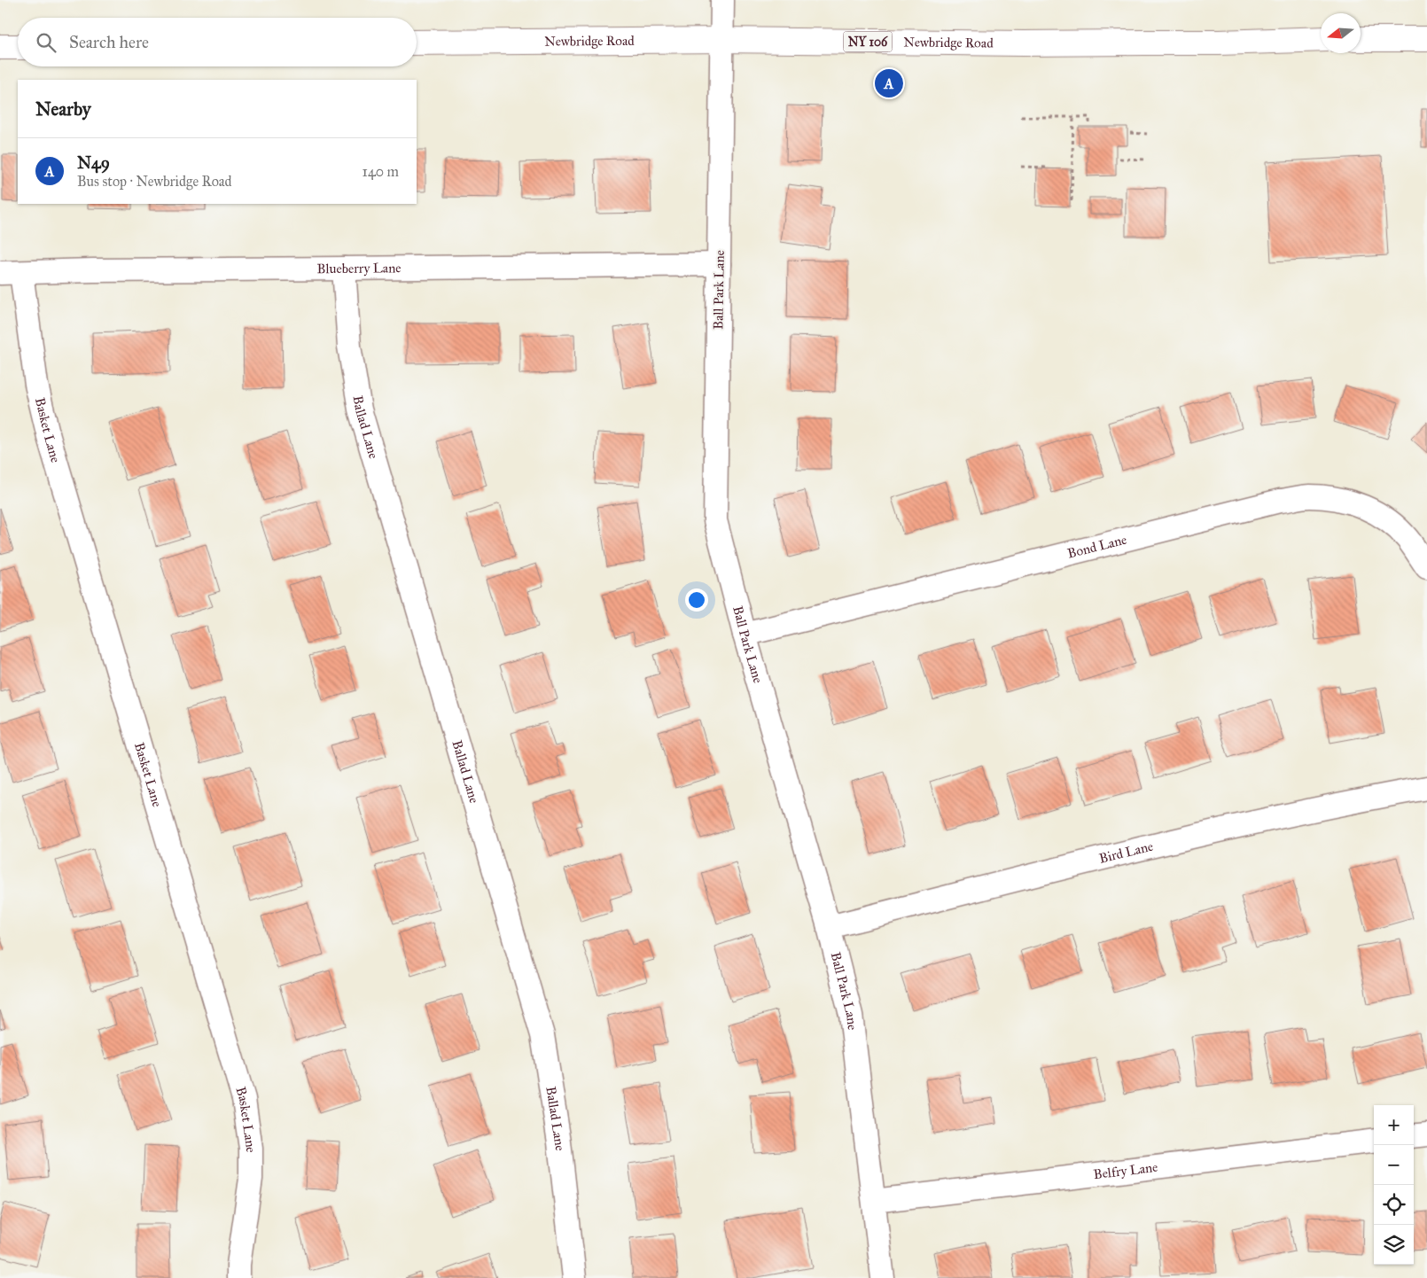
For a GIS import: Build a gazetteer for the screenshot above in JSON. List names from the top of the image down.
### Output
{
  "streets": {
    "main road": ["Newbridge Road", "NY 106"],
    "street": [
      "Blueberry Lane",
      "Ball Park Lane",
      "Ballad Lane",
      "Basket Lane",
      "Bond Lane",
      "Bird Lane",
      "Belfry Lane"
    ]
  },
  "crossings": [
    ["Newbridge Road", "Ball Park Lane"],
    ["Blueberry Lane", "Ball Park Lane"],
    ["Blueberry Lane", "Ballad Lane"],
    ["Blueberry Lane", "Basket Lane"],
    ["Ball Park Lane", "Bond Lane"],
    ["Ball Park Lane", "Bird Lane"],
    ["Ball Park Lane", "Belfry Lane"]
  ],
  "north": "left",
  "page": {
    "search": "Search here",
    "pins": "A",
    "heading": "Nearby",
    "list": [
      {
        "mark": "A",
        "name": "N49",
        "note": "Bus stop · Newbridge Road",
        "value": "140 m"
      }
    ],
    "map_buttons": ["+", "−"]
  }
}
